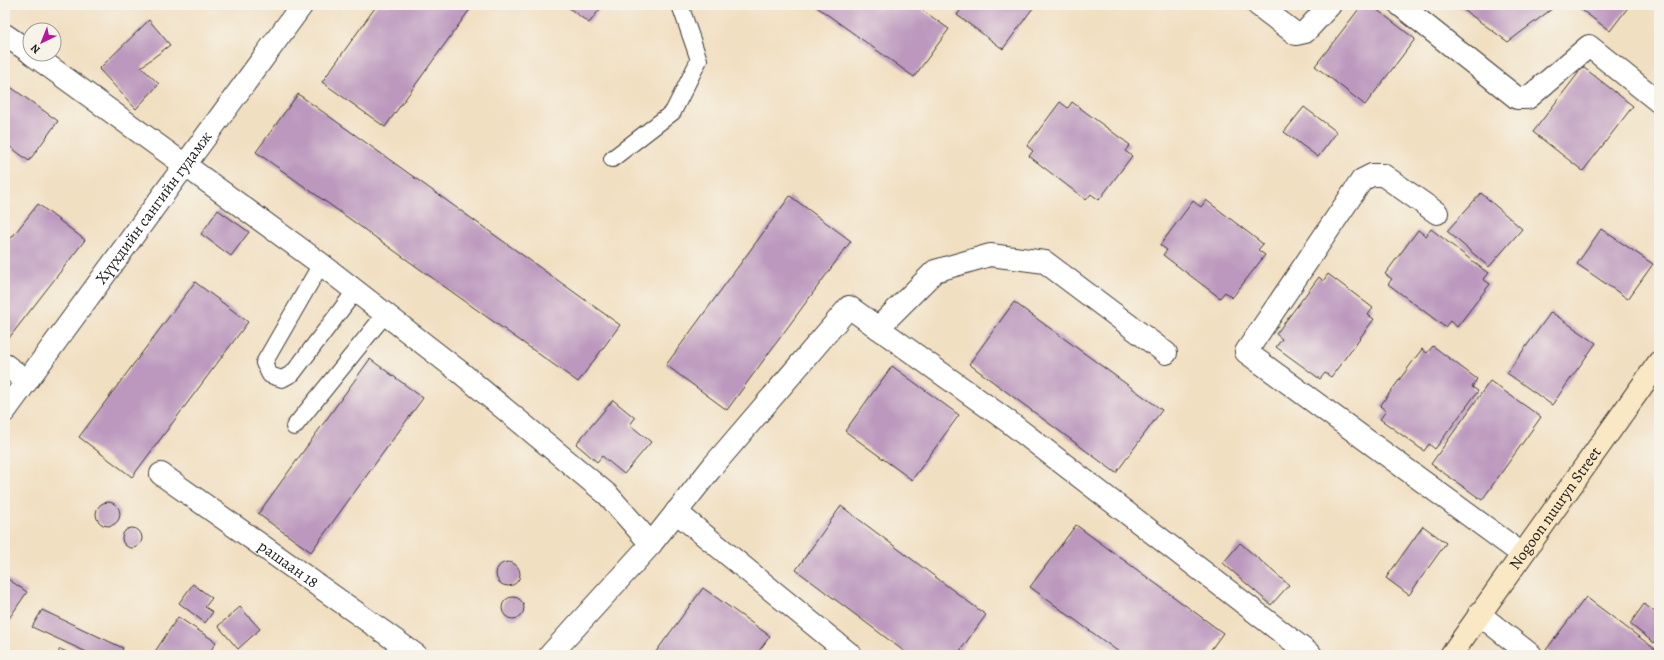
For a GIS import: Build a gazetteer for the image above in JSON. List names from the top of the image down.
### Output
{
  "streets": {
    "main road": ["Nogoon nuuryn Street"],
    "street": ["Хүүхдийн сангийн гудамж", "рашаан 18"]
  },
  "north": "bottom left"
}
